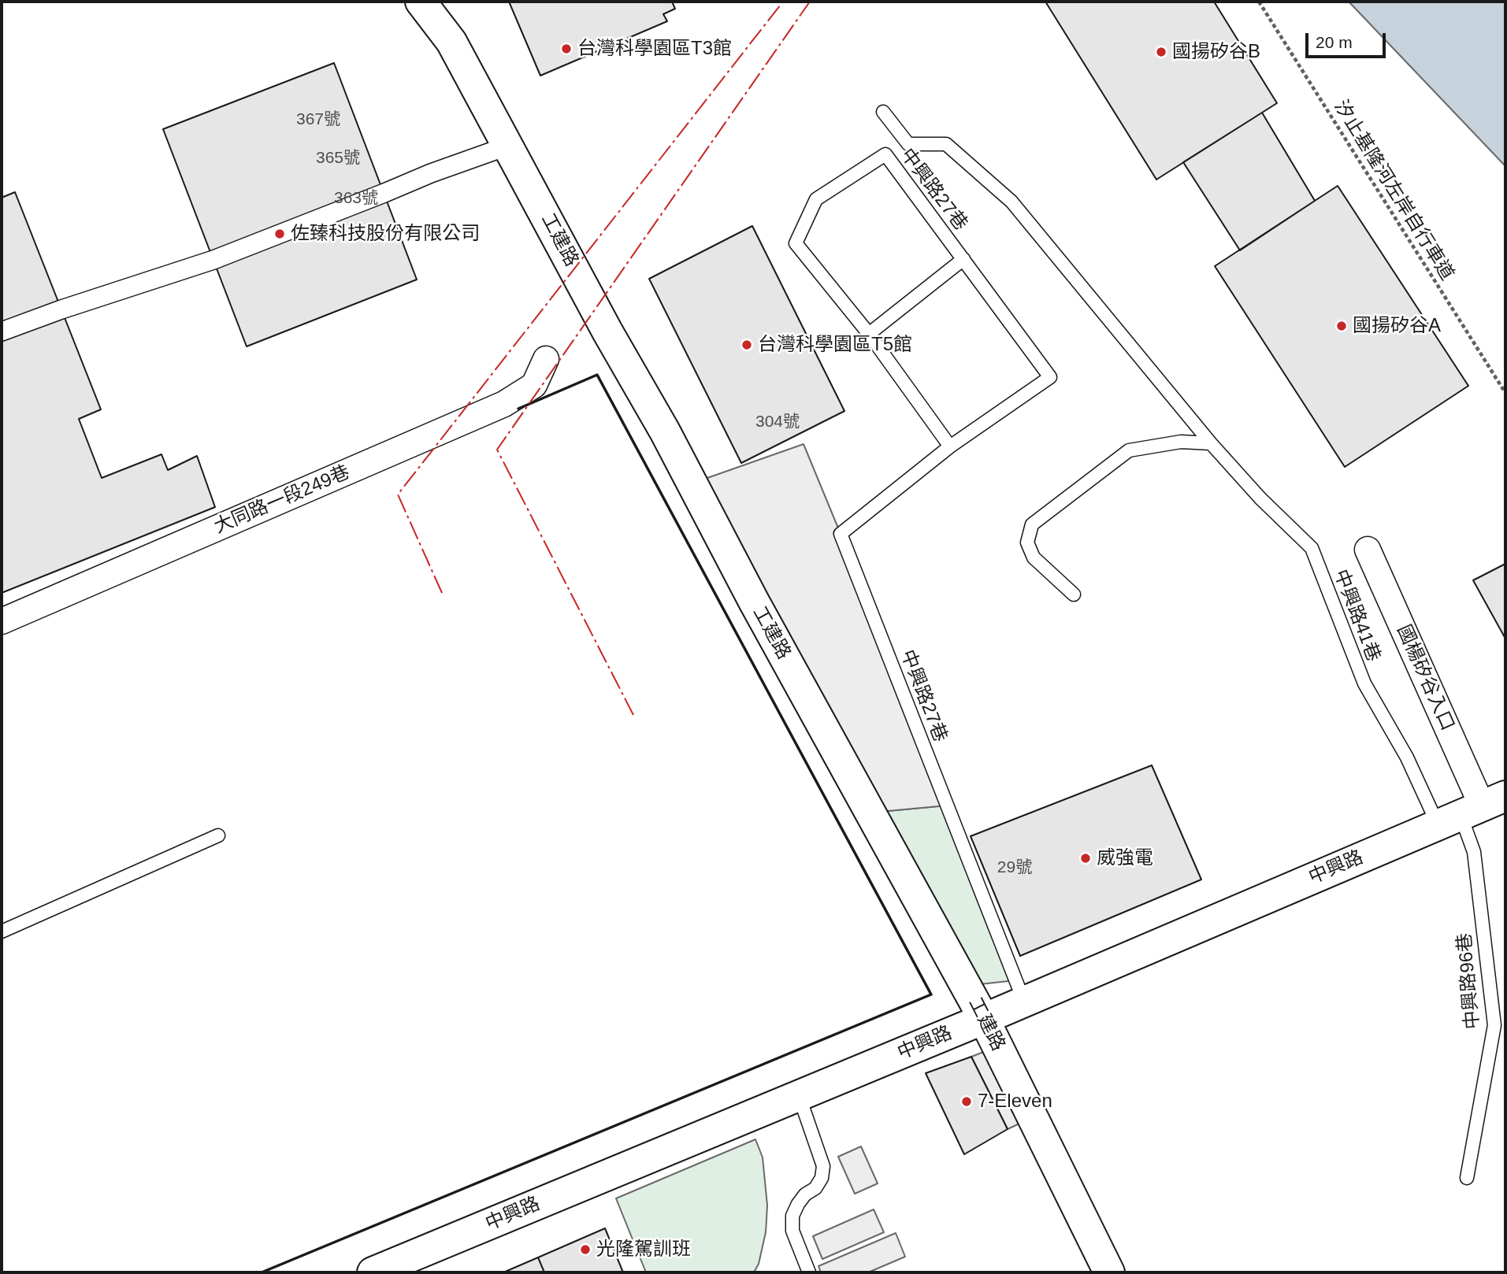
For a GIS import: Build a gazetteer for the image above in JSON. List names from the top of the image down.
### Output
{
  "streets": {
    "street": [
      "工建路",
      "大同路一段249巷",
      "國楊矽谷入口",
      "中興路"
    ],
    "lane": ["中興路27巷", "中興路41巷", "中興路96巷"],
    "path": ["汐止基隆河左岸自行車道"]
  },
  "crossings": [
    ["中興路27巷", "中興路"],
    ["工建路", "中興路"],
    ["中興路41巷", "國楊矽谷入口"],
    ["中興路41巷", "中興路"],
    ["中興路41巷", "中興路96巷"],
    ["國楊矽谷入口", "中興路"],
    ["國楊矽谷入口", "中興路96巷"],
    ["中興路", "中興路96巷"]
  ],
  "places": [
    "台灣科學園區T3館",
    "國揚矽谷B",
    "佐臻科技股份有限公司",
    "國揚矽谷A",
    "台灣科學園區T5館",
    "威強電",
    "7-Eleven",
    "光隆駕訓班"
  ],
  "house_numbers": [
    "367號",
    "365號",
    "363號",
    "304號",
    "29號"
  ],
  "scale_bar": "20 m"
}
